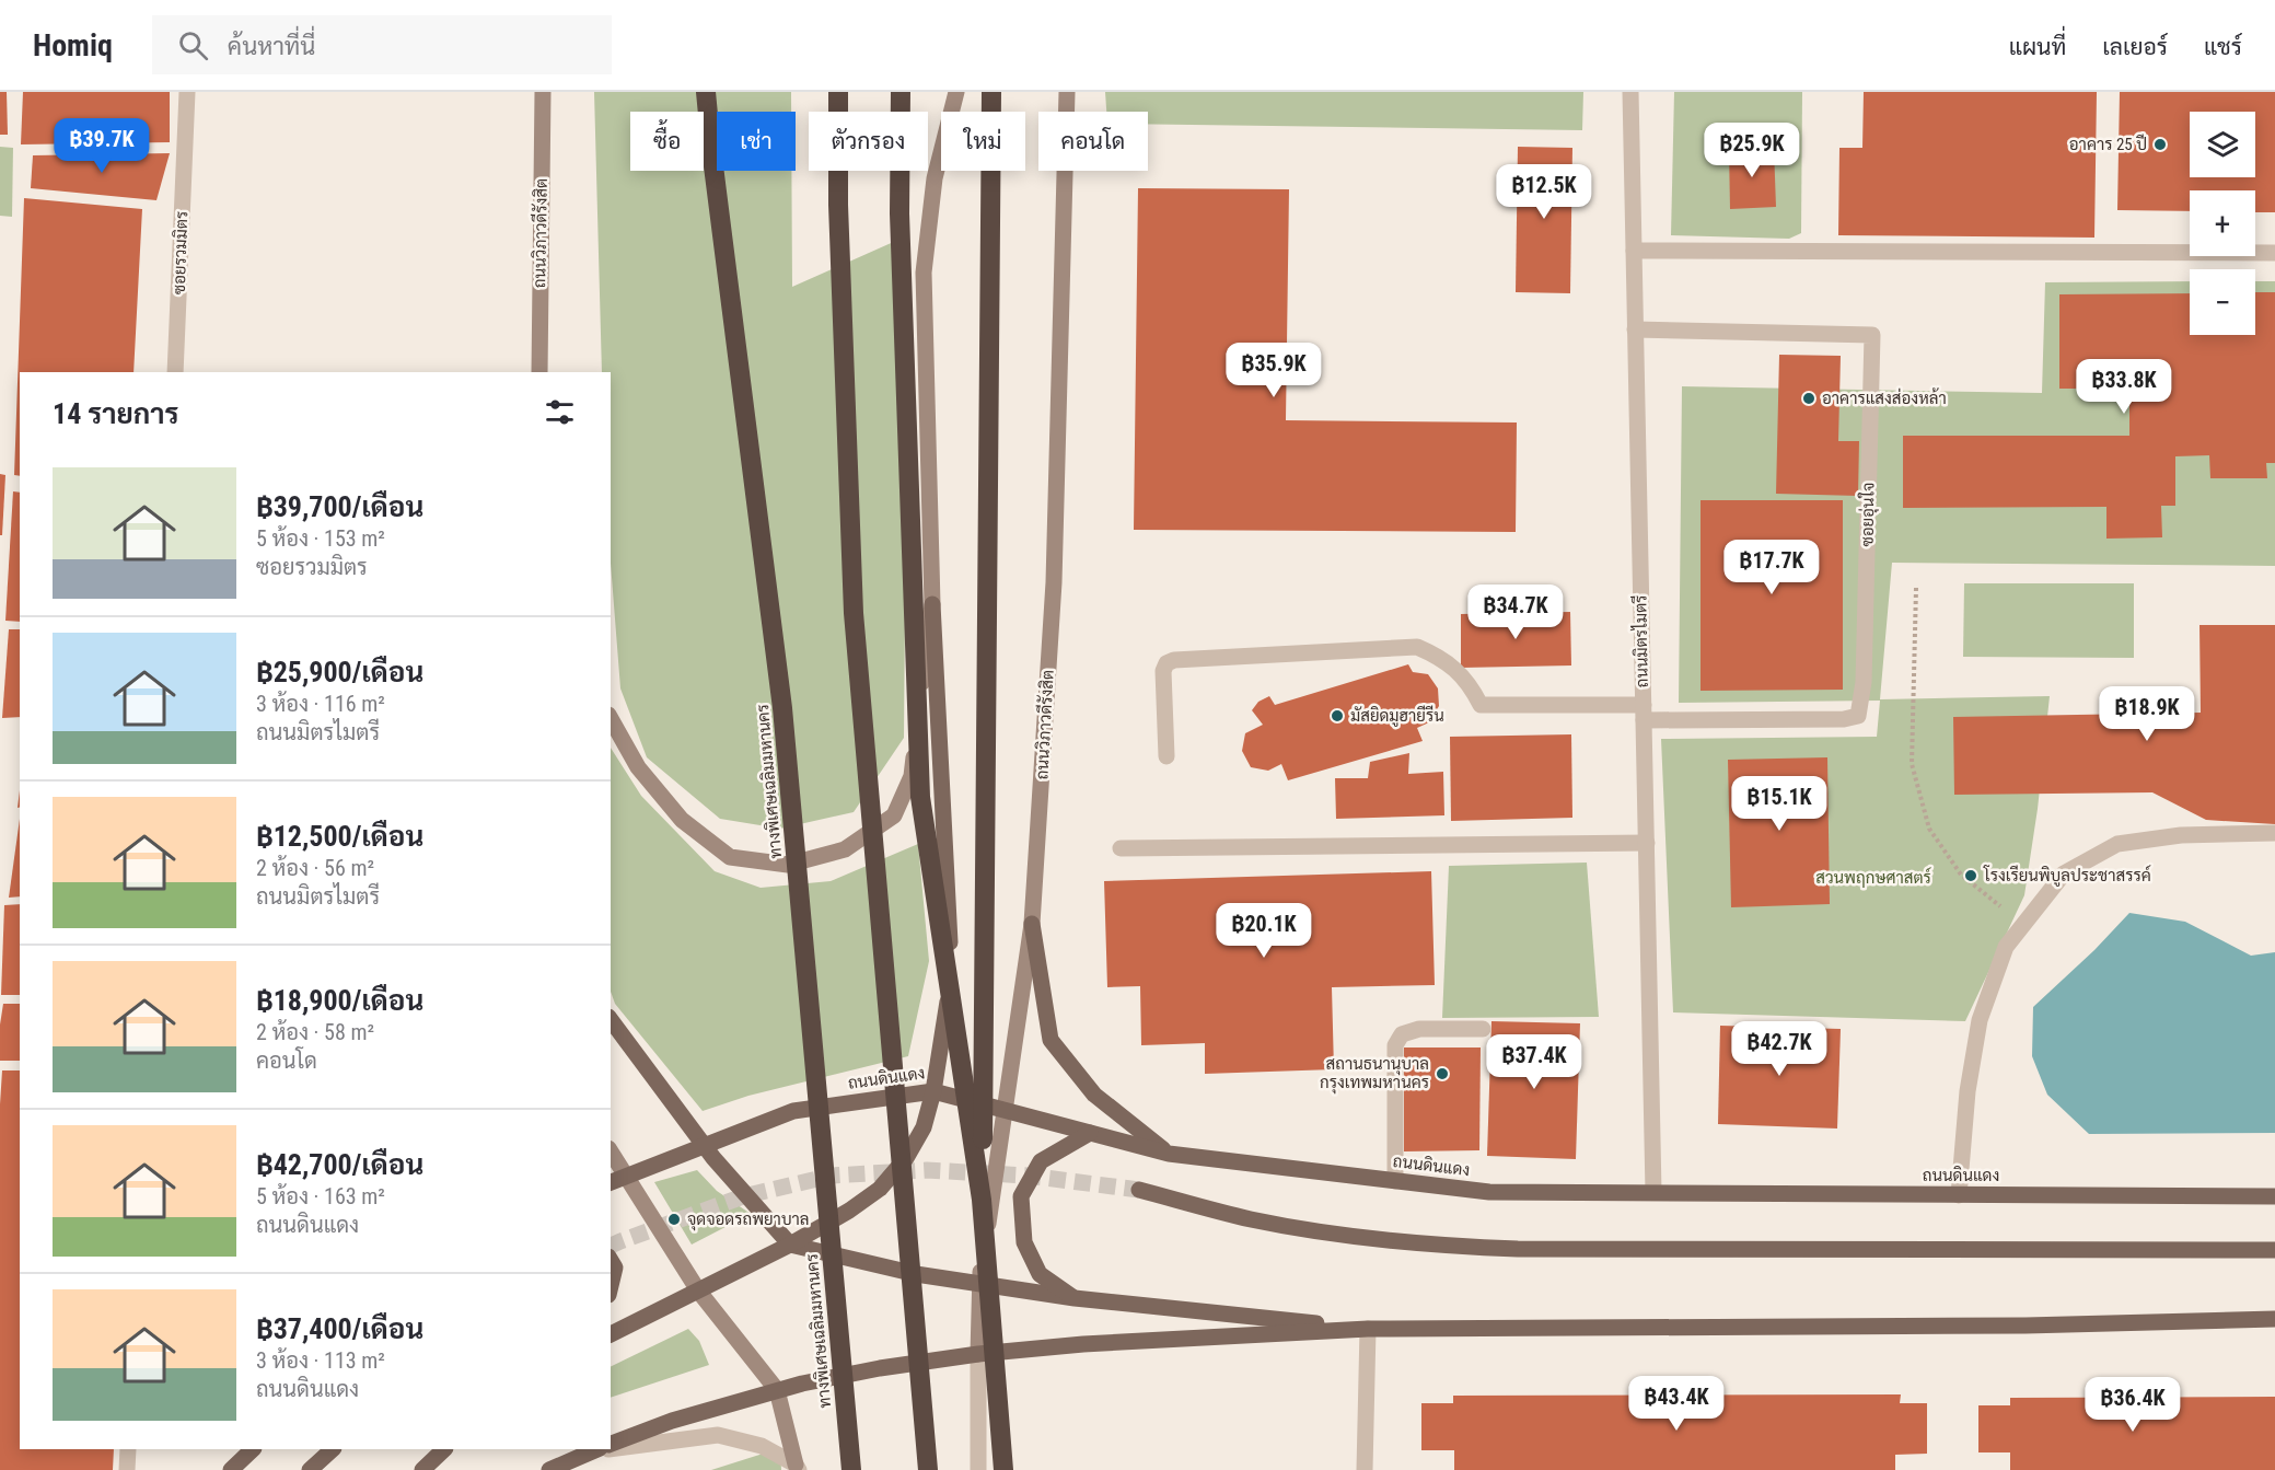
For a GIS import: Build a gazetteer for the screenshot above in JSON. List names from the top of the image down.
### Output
{
  "streets": {
    "highway": ["ทางพิเศษเฉลิมมหานคร"],
    "main road": ["ถนนวิภาวดีรังสิต", "ถนนดินแดง"],
    "street": ["ซอยรวมมิตร", "ซอยอุ่นใจ", "ถนนมิตรไมตรี"]
  },
  "crossings": [
    ["ถนนวิภาวดีรังสิต", "ถนนดินแดง"],
    ["ซอยอุ่นใจ", "ถนนมิตรไมตรี"],
    ["ถนนมิตรไมตรี", "ถนนดินแดง"]
  ],
  "parks": ["สวนพฤกษศาสตร์"],
  "places": [
    "อาคาร 25 ปี",
    "อาคารแสงส่องหล้า",
    "มัสยิดมูฮายีรีน",
    "โรงเรียนพิบูลประชาสรรค์",
    "สถานธนานุบาล กรุงเทพมหานคร",
    "จุดจอดรถพยาบาล"
  ],
  "page": {
    "header": "Homiq",
    "search": "ค้นหาที่นี่",
    "nav": ["แผนที่", "เลเยอร์", "แชร์"],
    "map_buttons": ["+", "−"],
    "chip": [
      "ซื้อ",
      "เช่า",
      "ตัวกรอง",
      "ใหม่",
      "คอนโด"
    ],
    "price": [
      "฿39.7K",
      "฿25.9K",
      "฿12.5K",
      "฿35.9K",
      "฿33.8K",
      "฿17.7K",
      "฿34.7K",
      "฿18.9K",
      "฿15.1K",
      "฿20.1K",
      "฿42.7K",
      "฿37.4K",
      "฿43.4K",
      "฿36.4K"
    ],
    "heading": "14 รายการ",
    "list": [
      {
        "name": "฿39,700/เดือน",
        "note": "5 ห้อง · 153 m² · ซอยรวมมิตร"
      },
      {
        "name": "฿25,900/เดือน",
        "note": "3 ห้อง · 116 m² · ถนนมิตรไมตรี"
      },
      {
        "name": "฿12,500/เดือน",
        "note": "2 ห้อง · 56 m² · ถนนมิตรไมตรี"
      },
      {
        "name": "฿18,900/เดือน",
        "note": "2 ห้อง · 58 m² · คอนโด"
      },
      {
        "name": "฿42,700/เดือน",
        "note": "5 ห้อง · 163 m² · ถนนดินแดง"
      },
      {
        "name": "฿37,400/เดือน",
        "note": "3 ห้อง · 113 m² · ถนนดินแดง"
      }
    ]
  }
}
